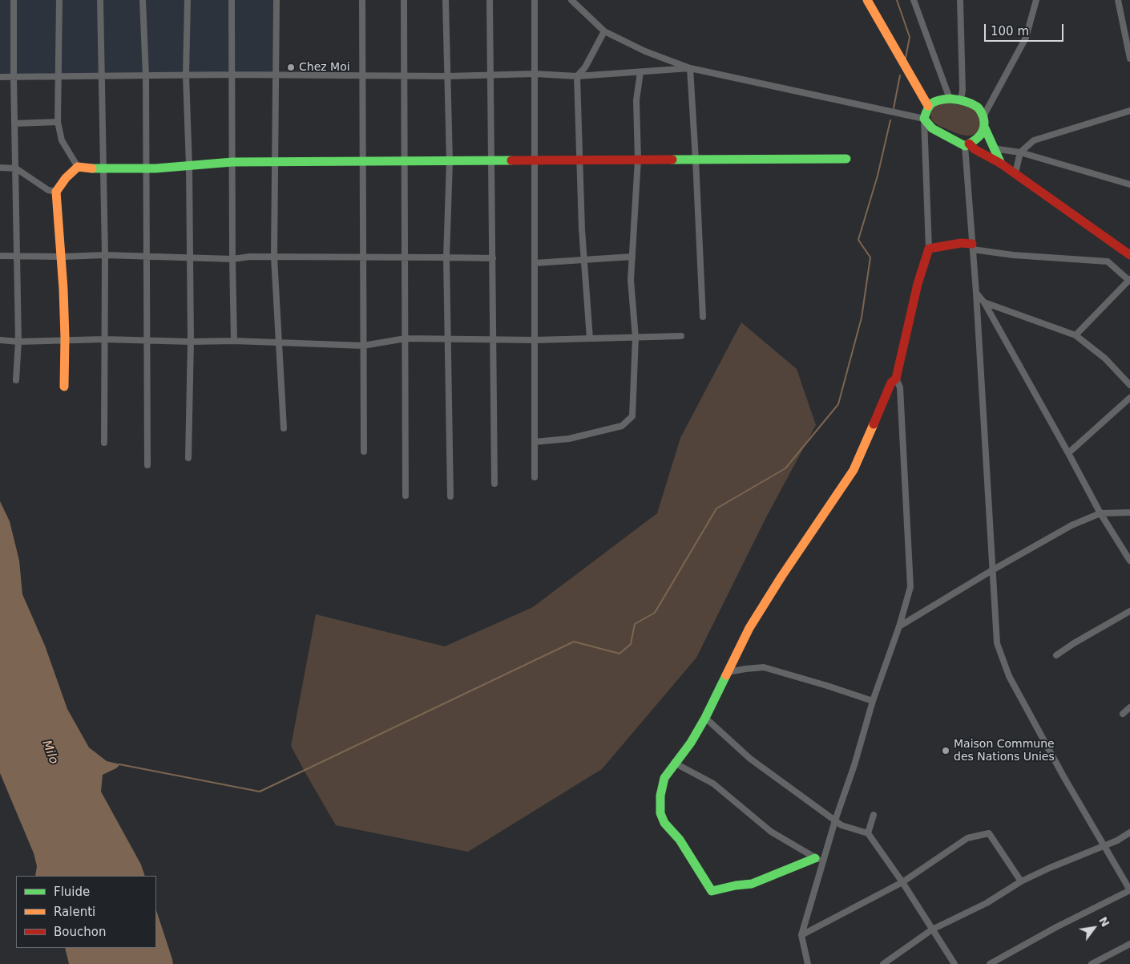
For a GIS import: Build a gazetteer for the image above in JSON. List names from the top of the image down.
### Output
{
  "water": ["Milo"],
  "places": ["Chez Moi", "Maison Commune des Nations Unies"],
  "legend": ["Fluide", "Ralenti", "Bouchon"],
  "scale_bar": "100 m",
  "north": "top right"
}
